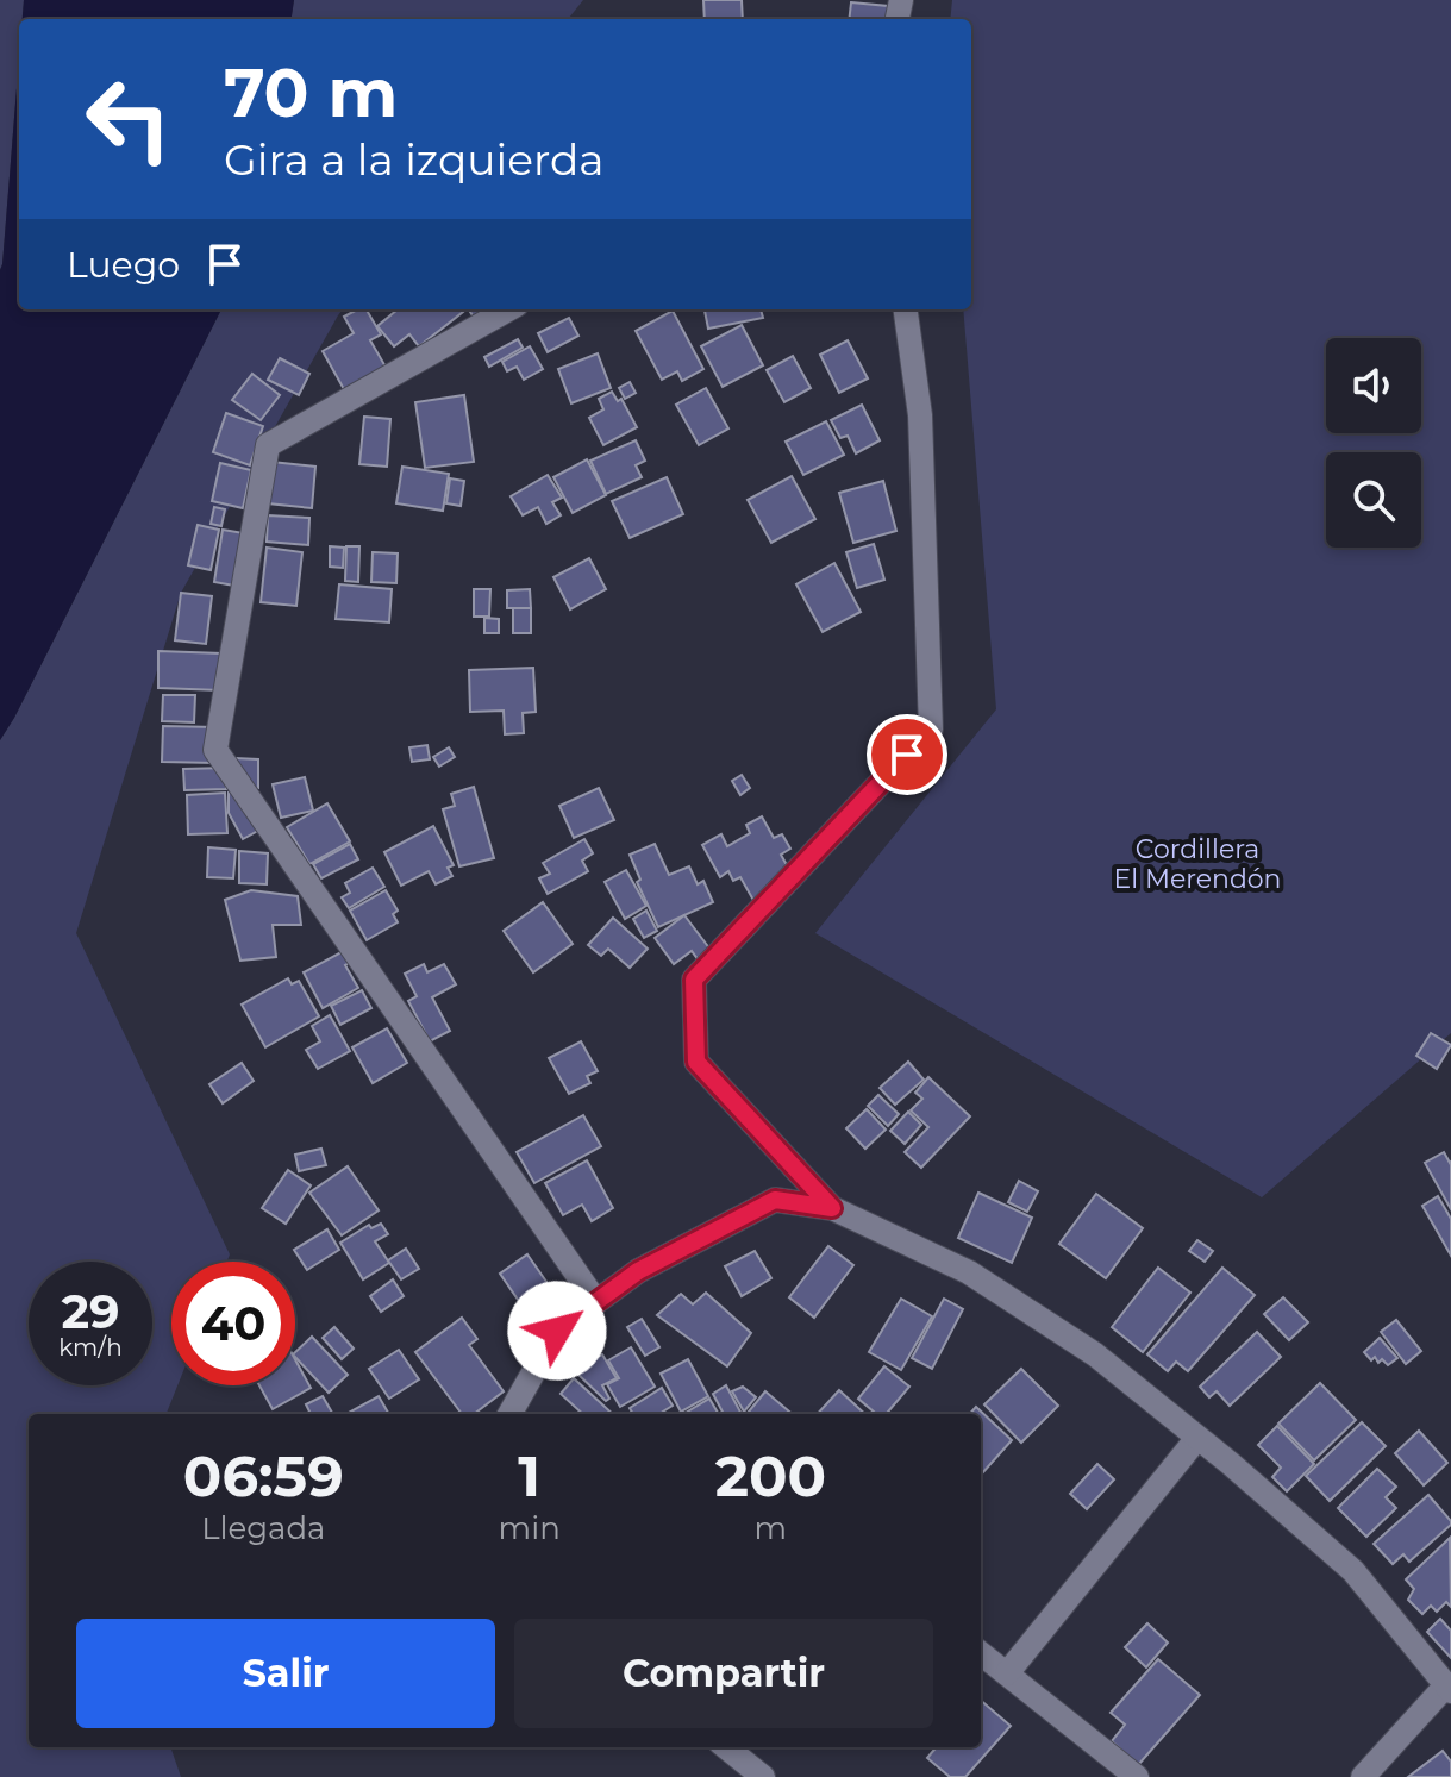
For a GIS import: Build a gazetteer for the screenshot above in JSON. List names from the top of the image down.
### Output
{
  "parks": ["Cordillera El Merendón"],
  "page": {
    "turn": ["70 m", "Gira a la izquierda"],
    "then": "Luego",
    "speed": "29 km/h",
    "limit": "40",
    "eta": [
      "06:59",
      "Llegada",
      "1",
      "min",
      "200",
      "m"
    ],
    "buttons": ["Salir", "Compartir"]
  }
}
